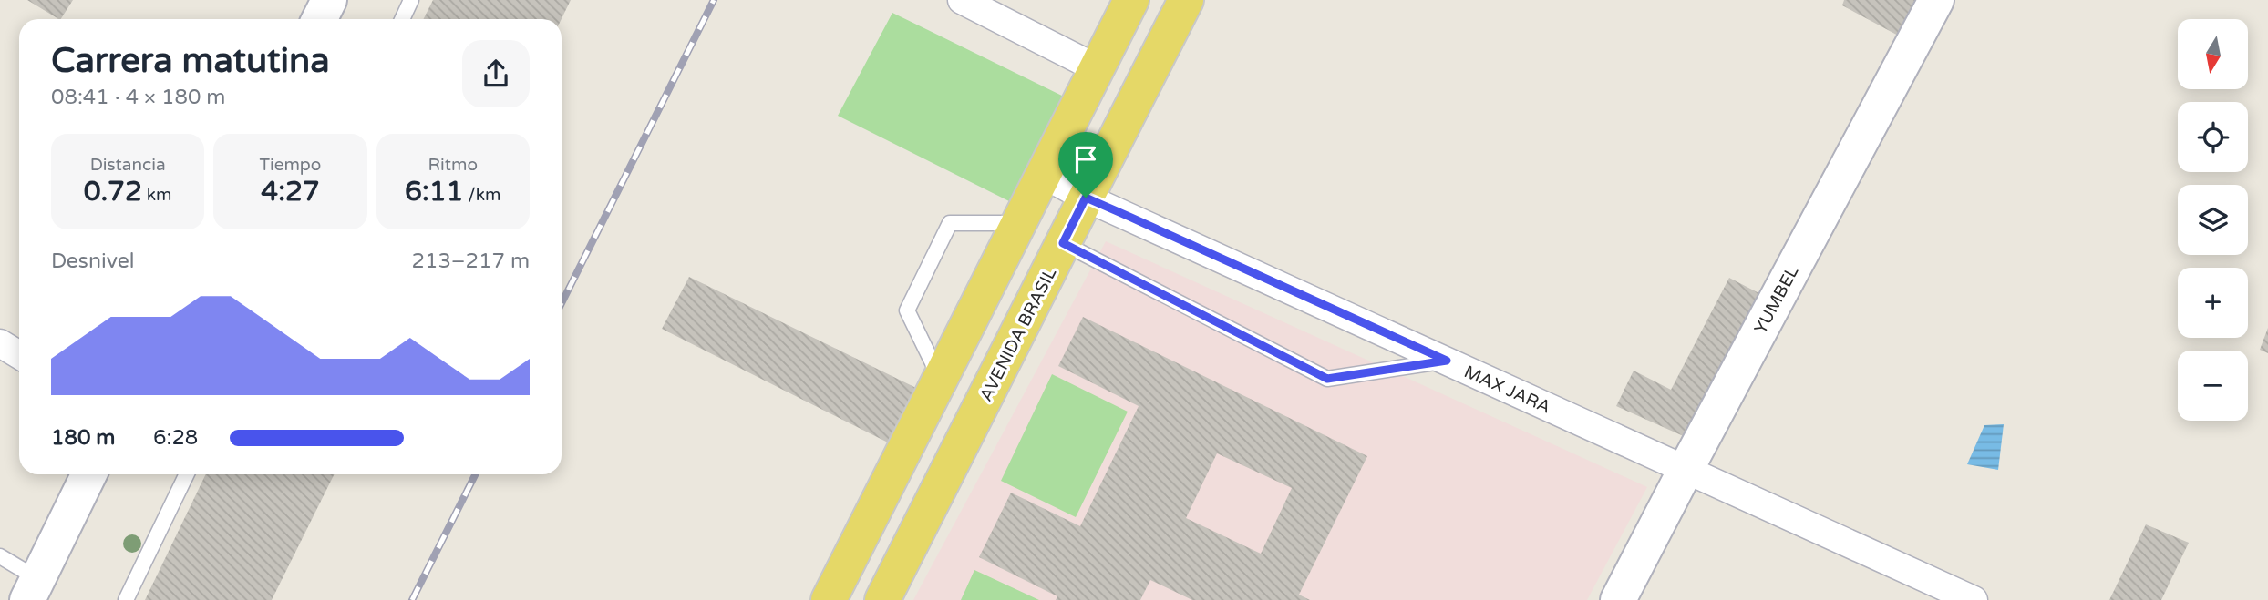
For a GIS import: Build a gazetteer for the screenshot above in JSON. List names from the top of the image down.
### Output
{
  "streets": {
    "main road": ["AVENIDA BRASIL"],
    "street": ["YUMBEL", "MAX JARA"]
  },
  "crossings": [
    ["YUMBEL", "MAX JARA"],
    ["AVENIDA BRASIL", "MAX JARA"]
  ],
  "north": "bottom",
  "page": {
    "map_buttons": ["+", "−"],
    "heading": ["Carrera matutina", "08:41 · 4 × 180 m"],
    "stats": [
      ["Distancia", "0.72 km"],
      ["Tiempo", "4:27"],
      ["Ritmo", "6:11 /km"]
    ],
    "chart": ["Desnivel", "213–217 m"],
    "list": [
      {
        "name": "180 m",
        "note": "6:28"
      }
    ]
  }
}
